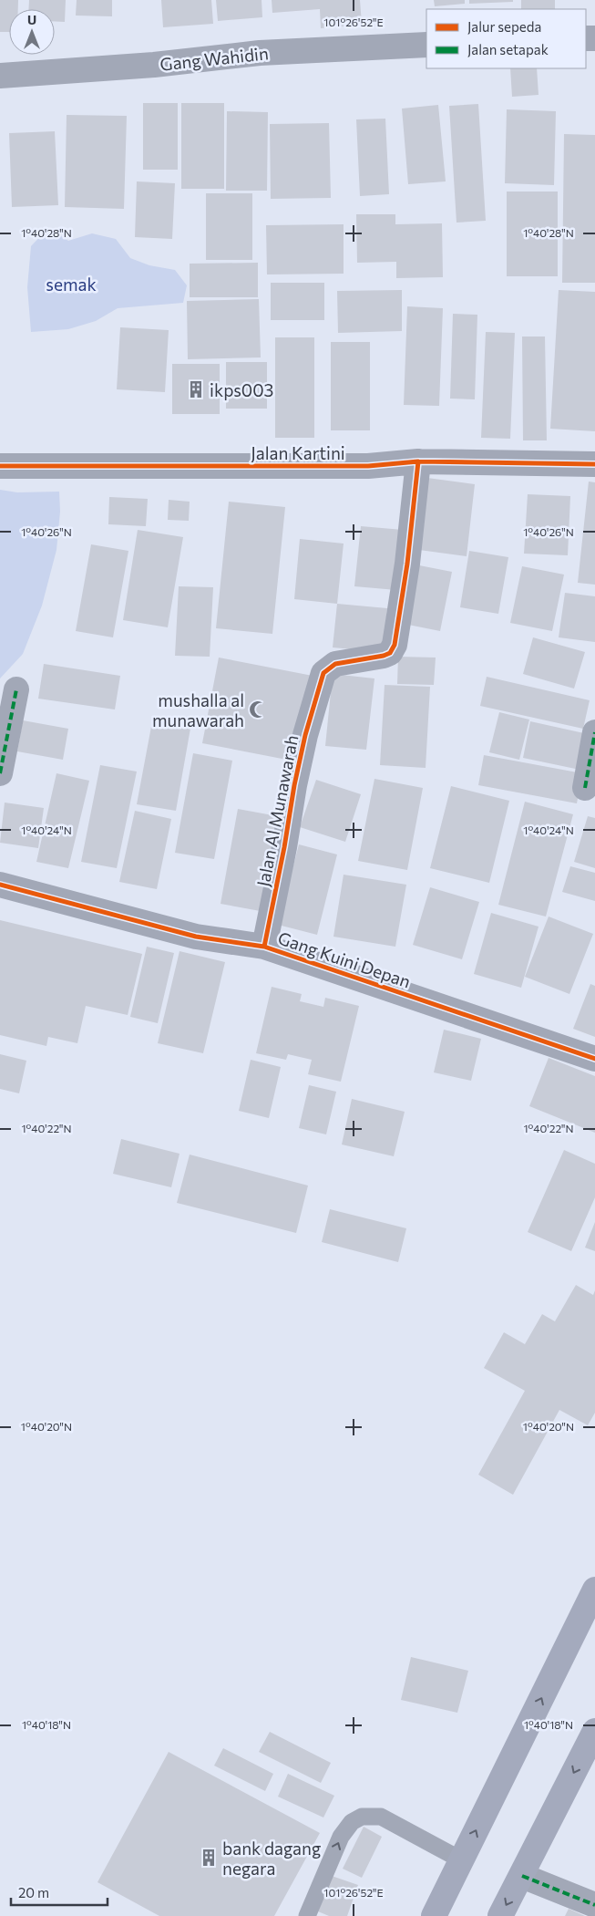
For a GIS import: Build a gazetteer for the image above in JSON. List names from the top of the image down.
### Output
{
  "streets": {
    "street": [
      "Gang Wahidin",
      "Jalan Kartini",
      "Jalan Al Munawarah",
      "Gang Kuini Depan"
    ]
  },
  "crossings": [
    ["Jalan Kartini", "Jalan Al Munawarah"],
    ["Jalan Al Munawarah", "Gang Kuini Depan"]
  ],
  "parks": ["semak"],
  "places": {
    "building": ["ikps003", "bank dagang negara"],
    "mosque": ["mushalla al munawarah"]
  },
  "legend": ["Jalur sepeda", "Jalan setapak"],
  "scale_bar": "20 m",
  "north": "top",
  "coordinates": [
    "101°26'52\"E",
    "1°40'28\"N",
    "1°40'26\"N",
    "1°40'24\"N",
    "1°40'22\"N",
    "1°40'20\"N",
    "1°40'18\"N"
  ]
}
